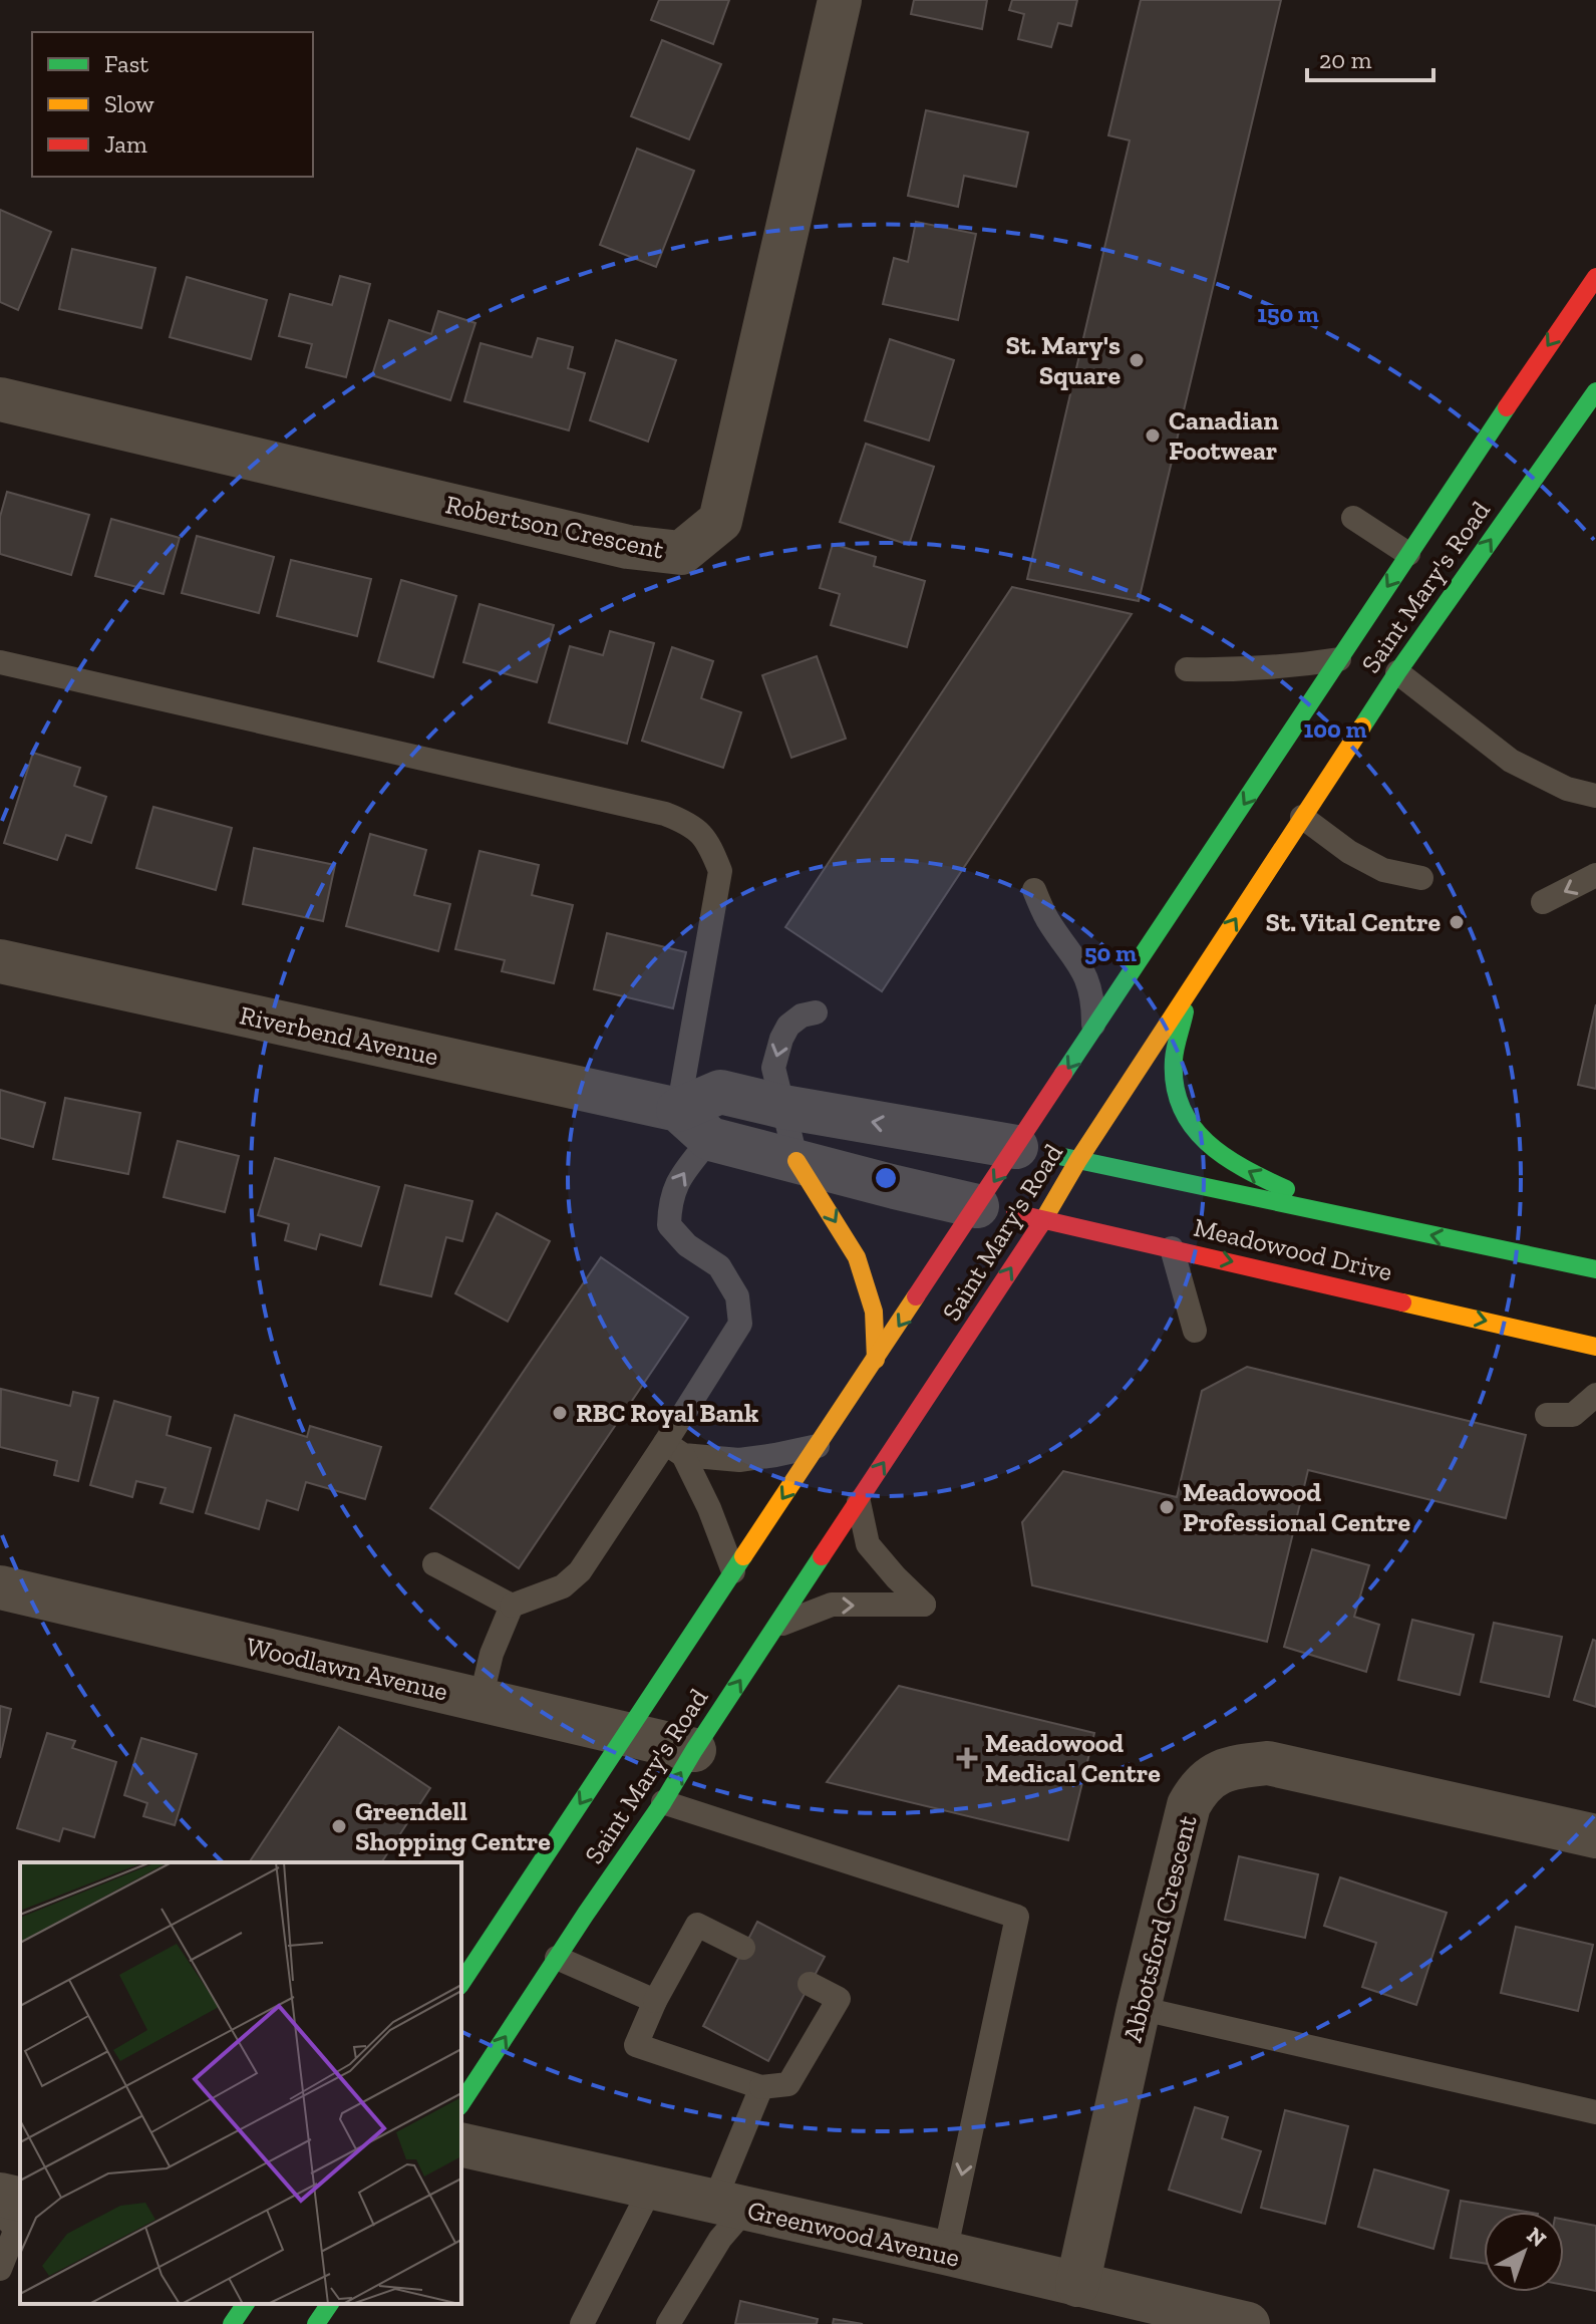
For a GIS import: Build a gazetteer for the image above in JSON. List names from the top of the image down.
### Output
{
  "streets": {
    "main road": ["Saint Mary's Road", "Meadowood Drive"],
    "street": [
      "Robertson Crescent",
      "Riverbend Avenue",
      "Woodlawn Avenue",
      "Abbotsford Crescent",
      "Greenwood Avenue"
    ]
  },
  "crossings": [
    ["Saint Mary's Road", "Riverbend Avenue"],
    ["Saint Mary's Road", "Meadowood Drive"],
    ["Saint Mary's Road", "Woodlawn Avenue"],
    ["Riverbend Avenue", "Meadowood Drive"],
    ["Abbotsford Crescent", "Greenwood Avenue"]
  ],
  "places": {
    "other": [
      "St. Mary's Square",
      "Canadian Footwear",
      "St. Vital Centre",
      "RBC Royal Bank",
      "Meadowood Professional Centre",
      "Greendell Shopping Centre"
    ],
    "health": ["Meadowood Medical Centre"]
  },
  "legend": ["Fast", "Slow", "Jam"],
  "scale_bar": "20 m",
  "north": "top right",
  "rings": ["150 m", "100 m", "50 m"]
}
